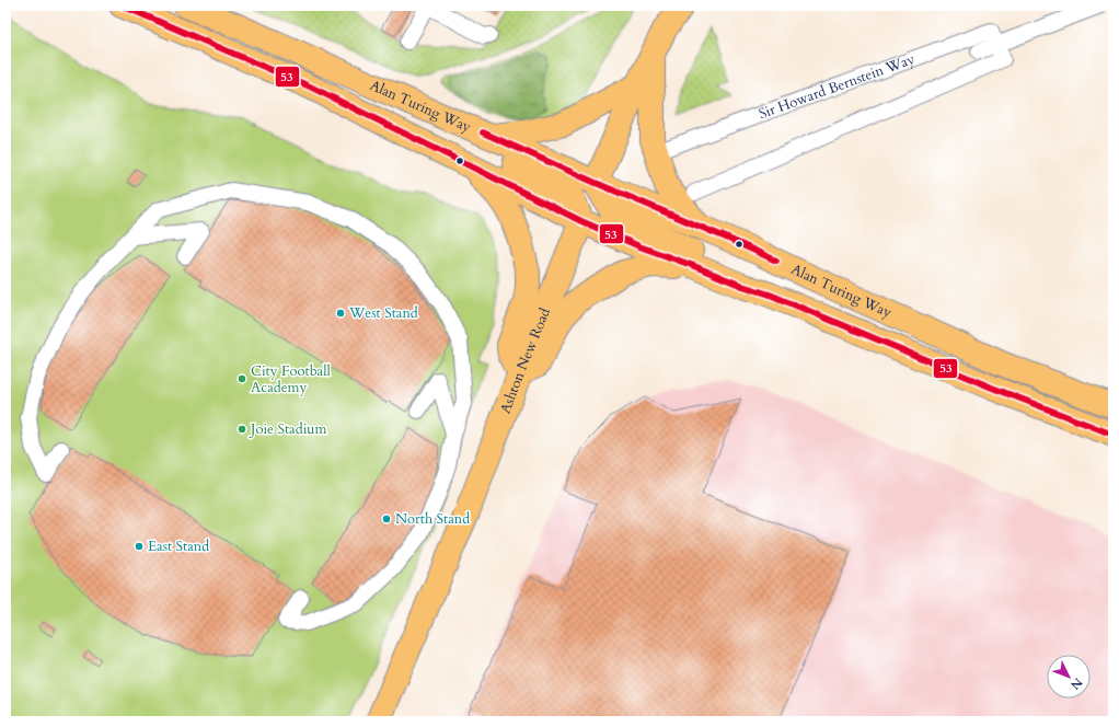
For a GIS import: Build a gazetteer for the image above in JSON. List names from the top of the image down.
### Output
{
  "streets": {
    "main road": ["Alan Turing Way", "Ashton New Road"],
    "street": ["Sir Howard Bernstein Way"]
  },
  "crossings": [
    ["Alan Turing Way", "Ashton New Road"]
  ],
  "places": [
    "West Stand",
    "City Football Academy",
    "Joie Stadium",
    "North Stand",
    "East Stand"
  ],
  "lines": ["transit line 53"],
  "north": "bottom right"
}
